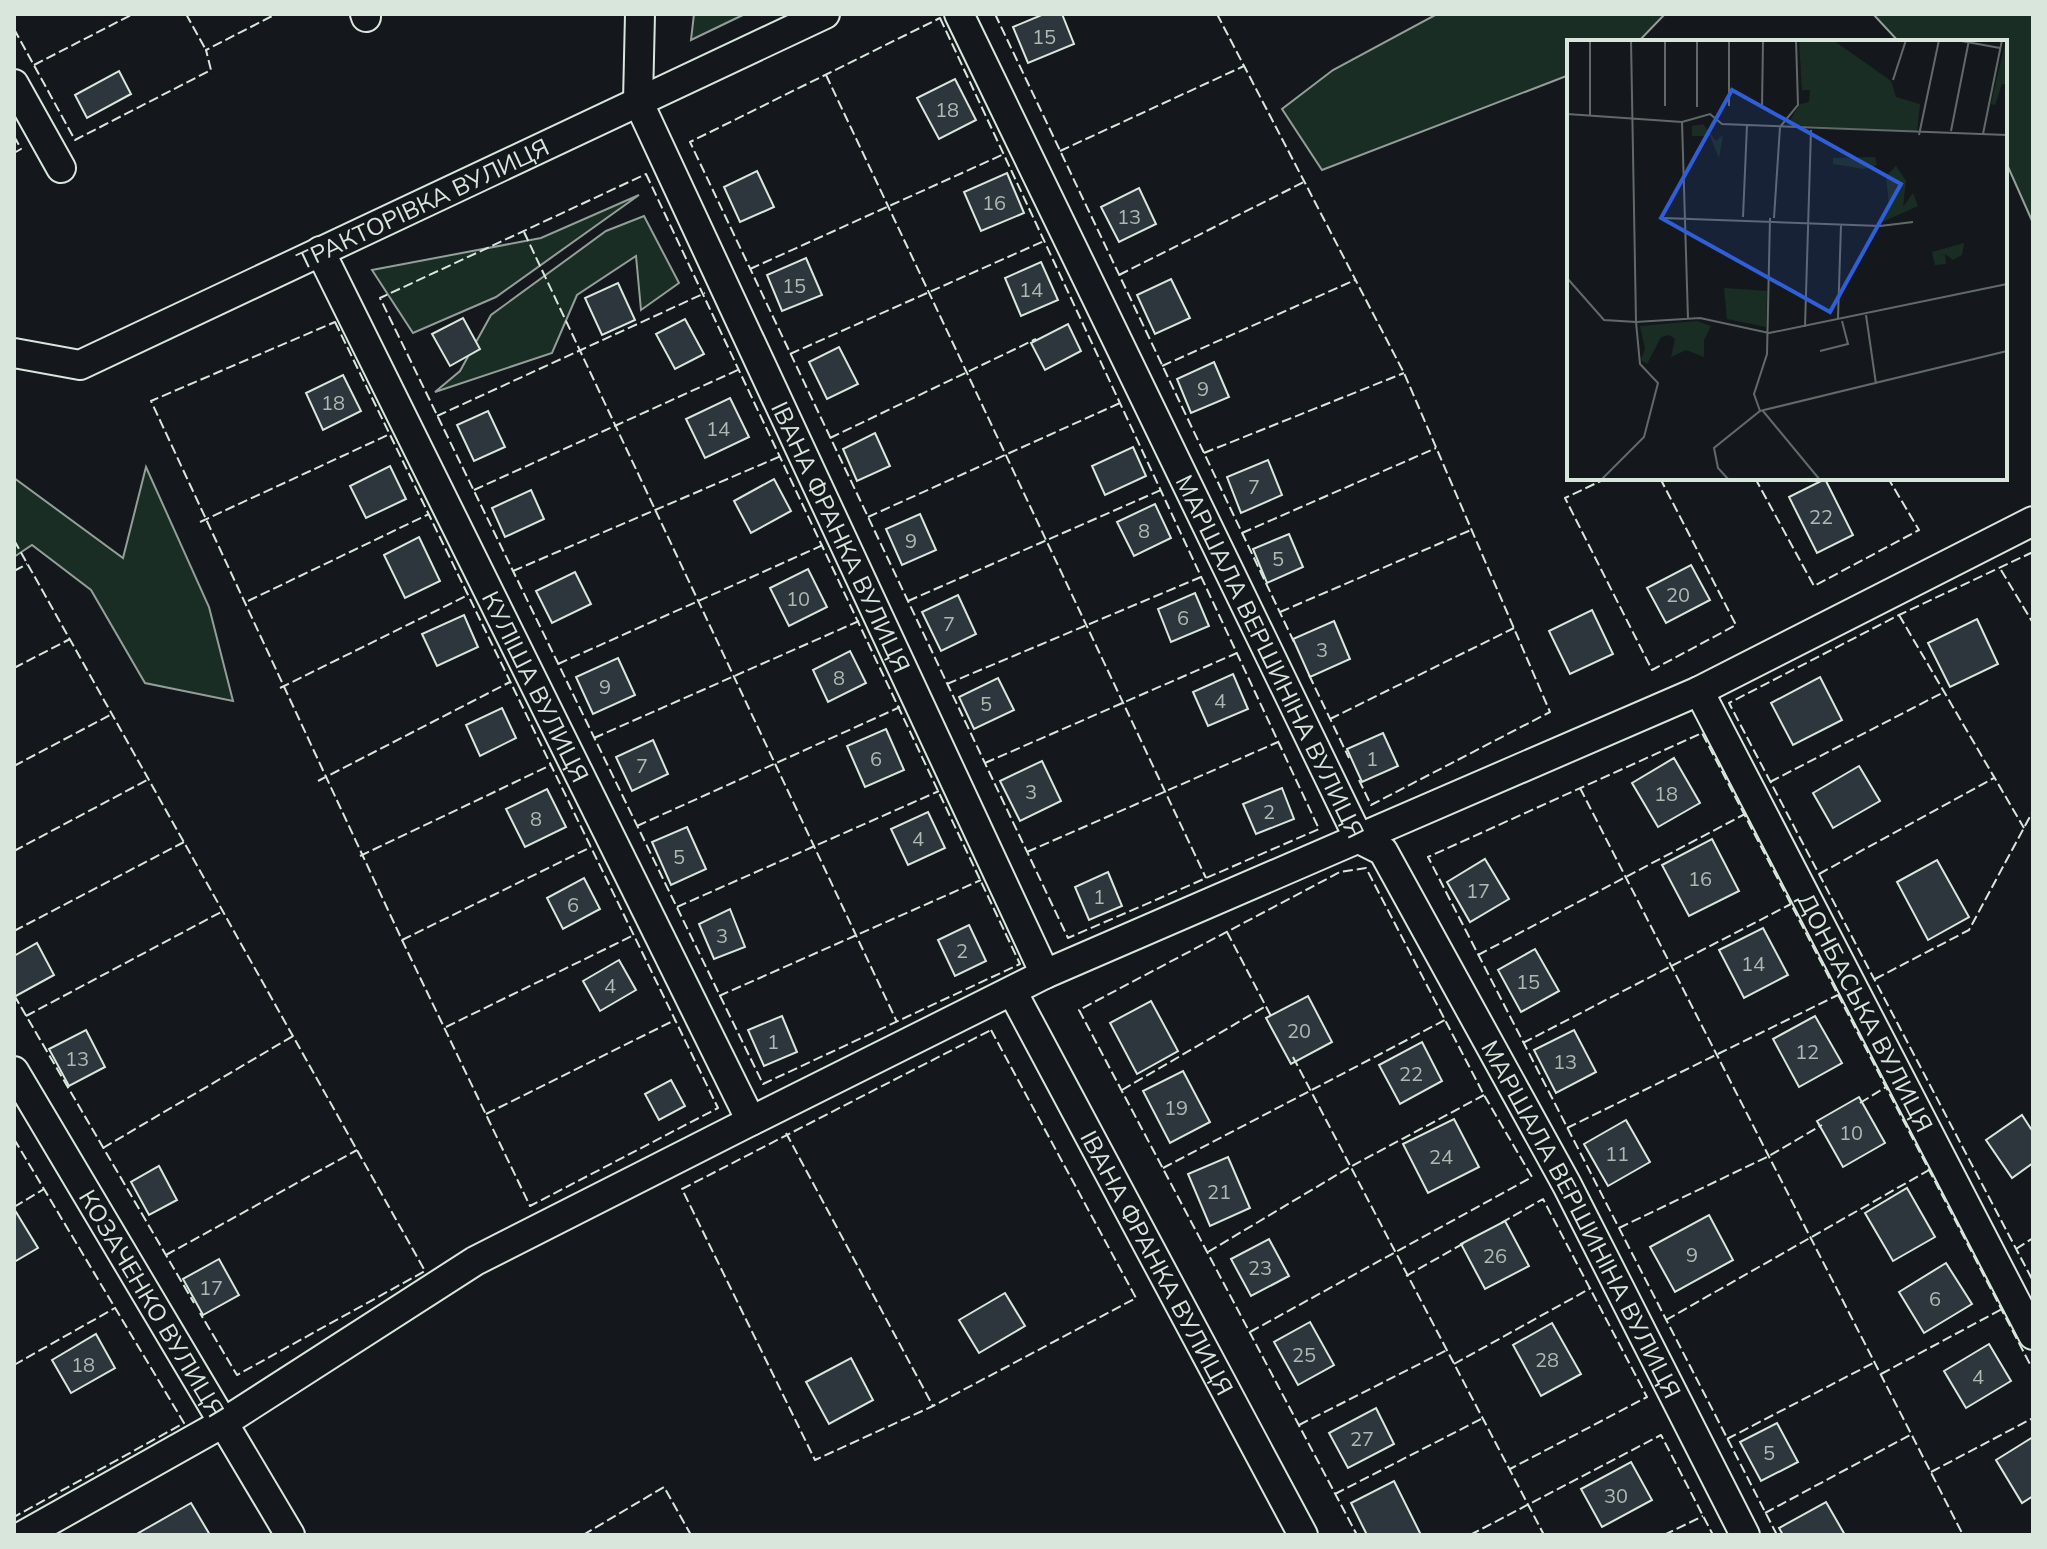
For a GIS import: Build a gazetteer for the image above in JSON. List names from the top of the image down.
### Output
{
  "streets": {
    "street": [
      "ТРАКТОРІВКА ВУЛИЦЯ",
      "ІВАНА ФРАНКА ВУЛИЦЯ",
      "МАРШАЛА ВЕРШИНІНА ВУЛИЦЯ",
      "КУЛІША ВУЛИЦЯ",
      "ДОНБАСЬКА ВУЛИЦЯ",
      "КОЗАЧЕНКО ВУЛИЦЯ"
    ]
  },
  "crossings": [
    ["ТРАКТОРІВКА ВУЛИЦЯ", "ІВАНА ФРАНКА ВУЛИЦЯ"],
    ["ТРАКТОРІВКА ВУЛИЦЯ", "КУЛІША ВУЛИЦЯ"]
  ],
  "house_numbers": [
    "15",
    "18",
    "16",
    "13",
    "15",
    "14",
    "9",
    "18",
    "14",
    "7",
    "22",
    "8",
    "9",
    "5",
    "20",
    "10",
    "6",
    "7",
    "3",
    "8",
    "9",
    "4",
    "5",
    "6",
    "1",
    "7",
    "3",
    "18",
    "2",
    "8",
    "4",
    "5",
    "16",
    "17",
    "1",
    "6",
    "3",
    "2",
    "14",
    "15",
    "4",
    "20",
    "1",
    "12",
    "13",
    "13",
    "22",
    "19",
    "10",
    "11",
    "24",
    "21",
    "9",
    "26",
    "23",
    "17",
    "6",
    "25",
    "28",
    "18",
    "4",
    "27",
    "5",
    "30"
  ]
}
